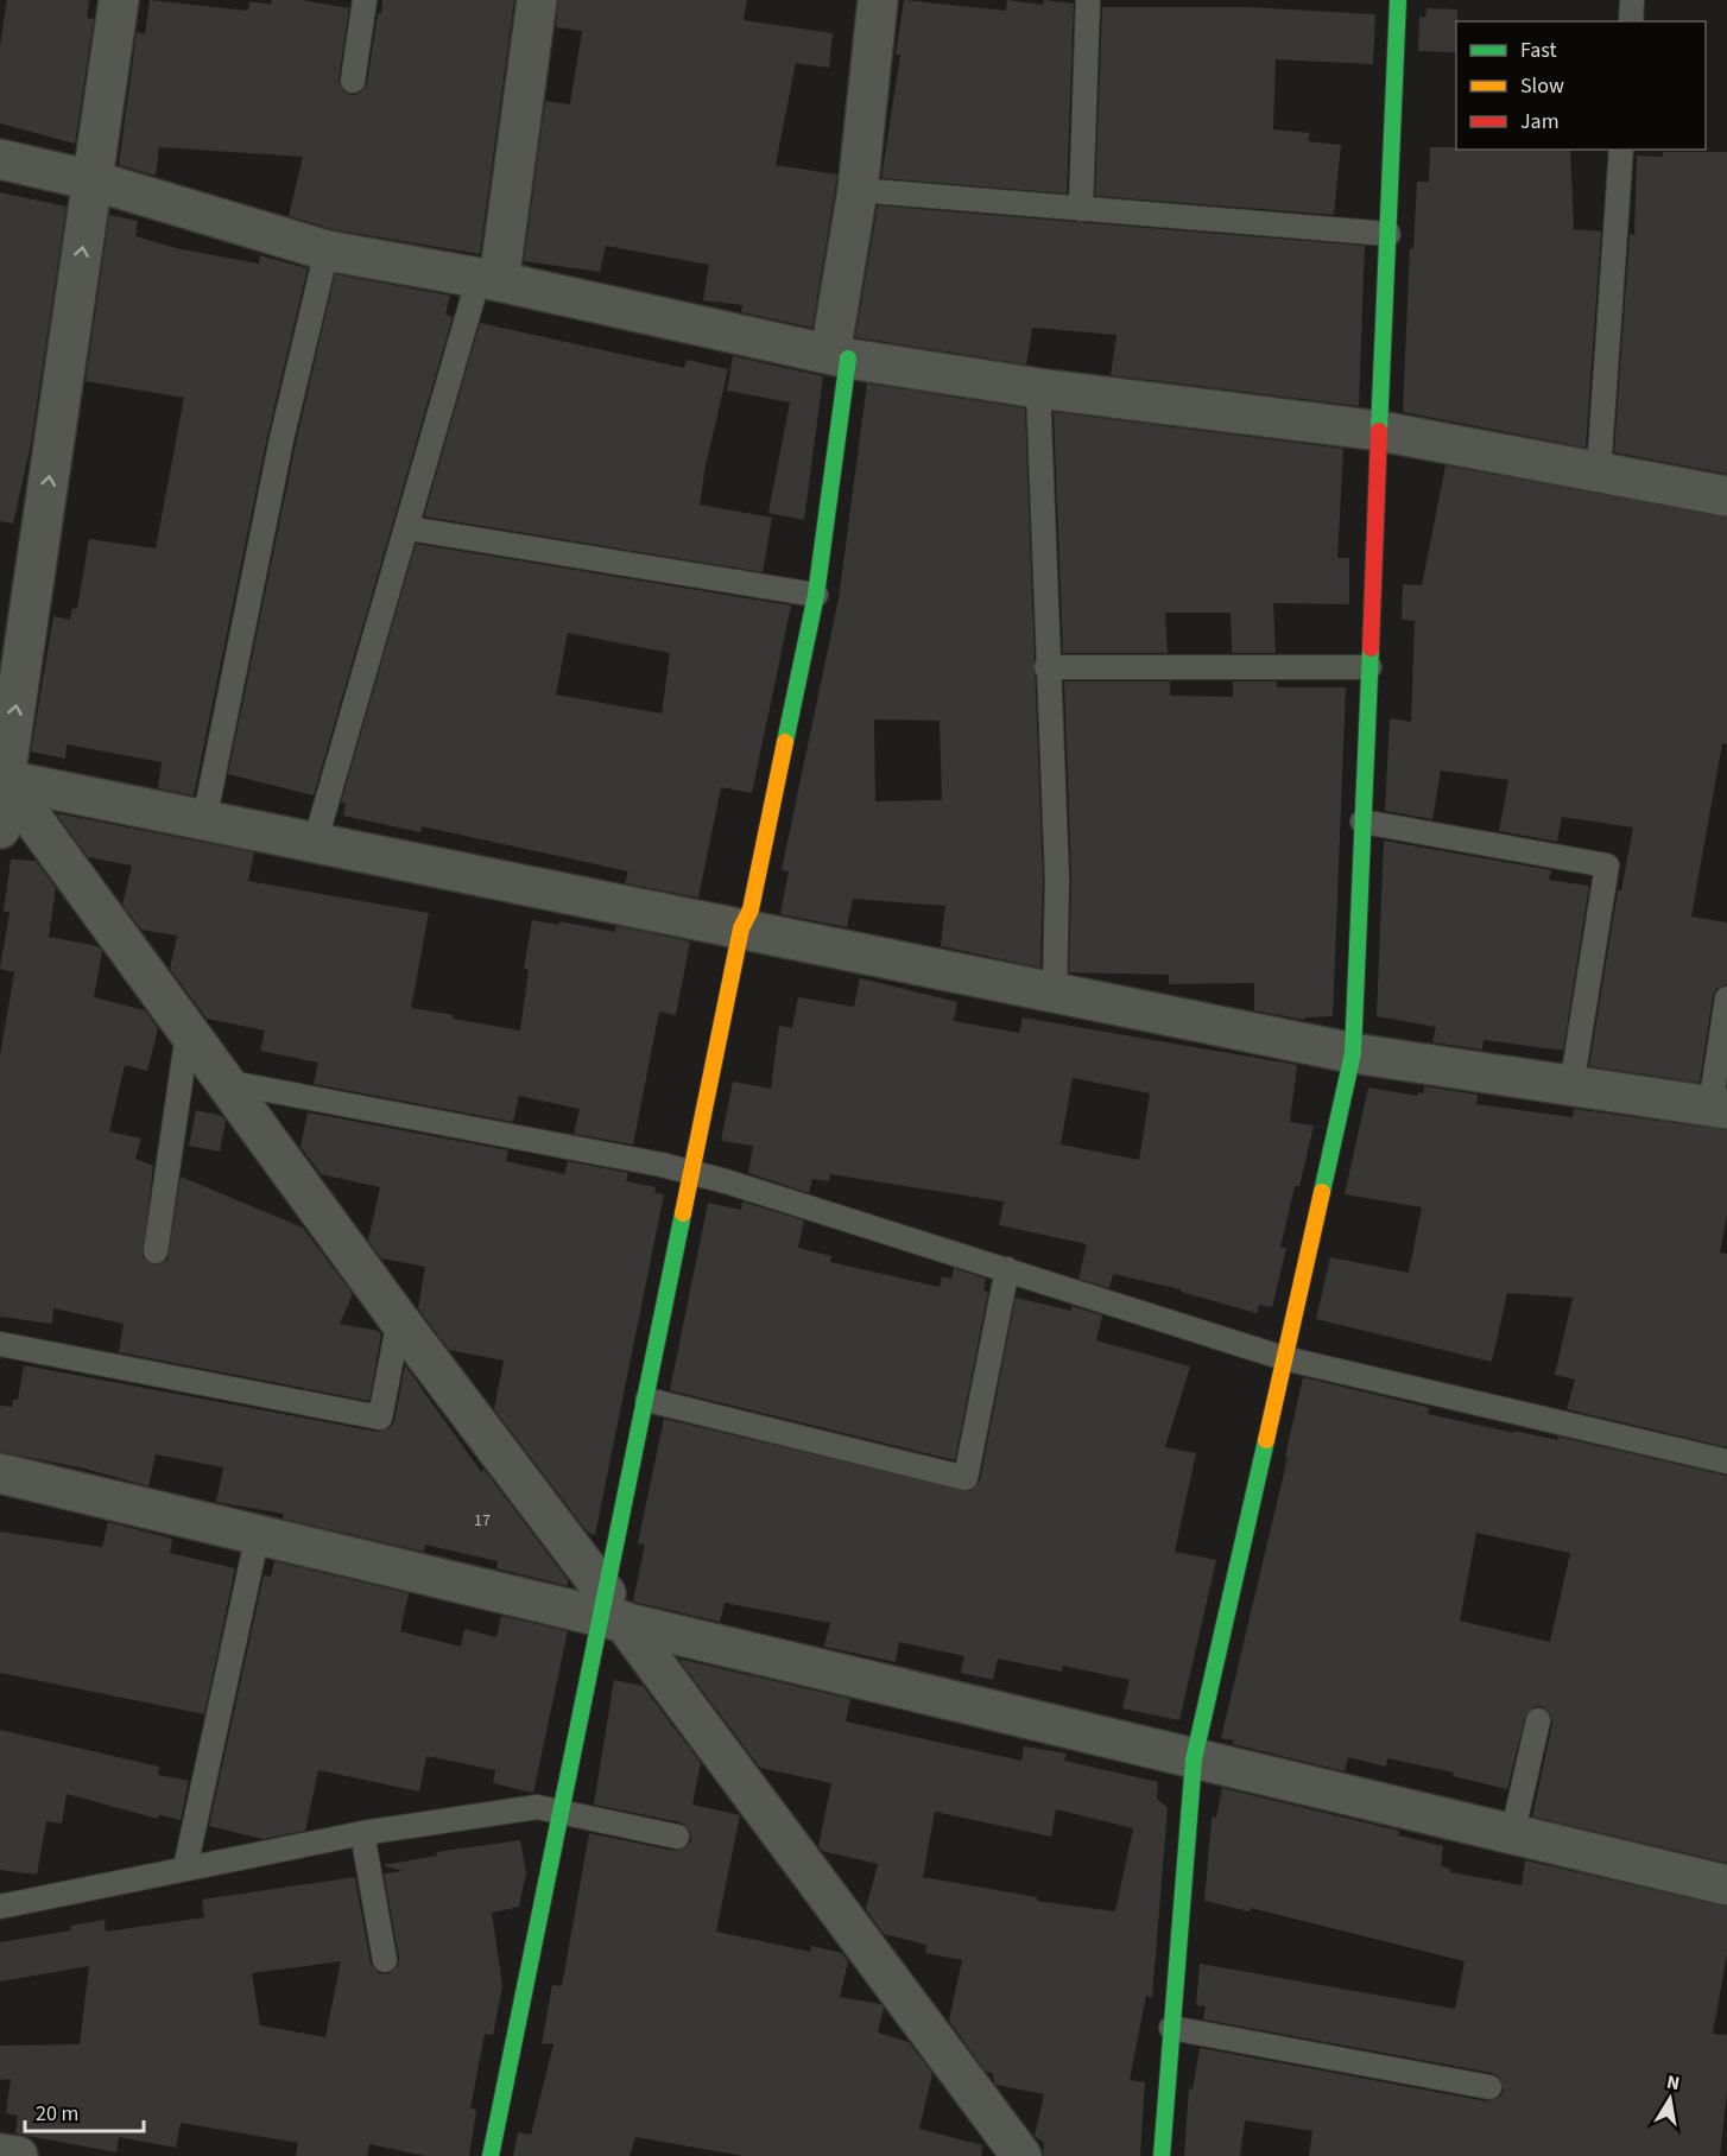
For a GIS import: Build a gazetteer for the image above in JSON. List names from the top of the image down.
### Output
{
  "house_numbers": ["17"],
  "legend": ["Fast", "Slow", "Jam"],
  "scale_bar": "20 m",
  "north": "top"
}
